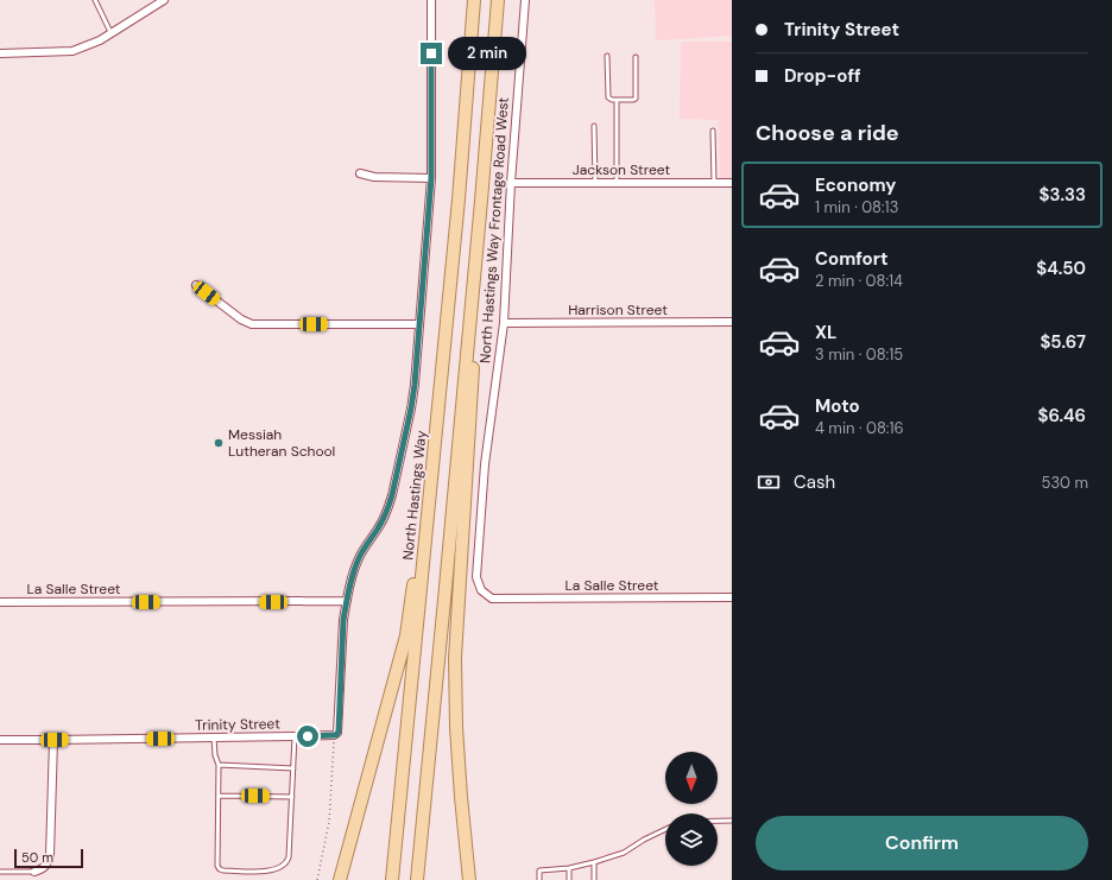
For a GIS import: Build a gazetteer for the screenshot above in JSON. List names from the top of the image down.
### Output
{
  "streets": {
    "main road": ["North Hastings Way"],
    "street": [
      "Jackson Street",
      "North Hastings Way Frontage Road West",
      "Harrison Street",
      "La Salle Street",
      "Trinity Street"
    ]
  },
  "crossings": [
    ["Jackson Street", "North Hastings Way Frontage Road West"],
    ["North Hastings Way Frontage Road West", "Harrison Street"],
    ["North Hastings Way Frontage Road West", "La Salle Street"]
  ],
  "places": ["Messiah Lutheran School"],
  "scale_bar": "50 m",
  "north": "bottom",
  "page": {
    "banner": ["Trinity Street", "Drop-off"],
    "bubble": "2 min",
    "heading": "Choose a ride",
    "list": [
      {
        "name": "Economy",
        "note": "1 min · 08:13",
        "value": "$3.33"
      },
      {
        "name": "Comfort",
        "note": "2 min · 08:14",
        "value": "$4.50"
      },
      {
        "name": "XL",
        "note": "3 min · 08:15",
        "value": "$5.67"
      },
      {
        "name": "Moto",
        "note": "4 min · 08:16",
        "value": "$6.46"
      }
    ],
    "pay": ["Cash", "530 m"],
    "buttons": "Confirm",
    "scale": "50 m"
  }
}
